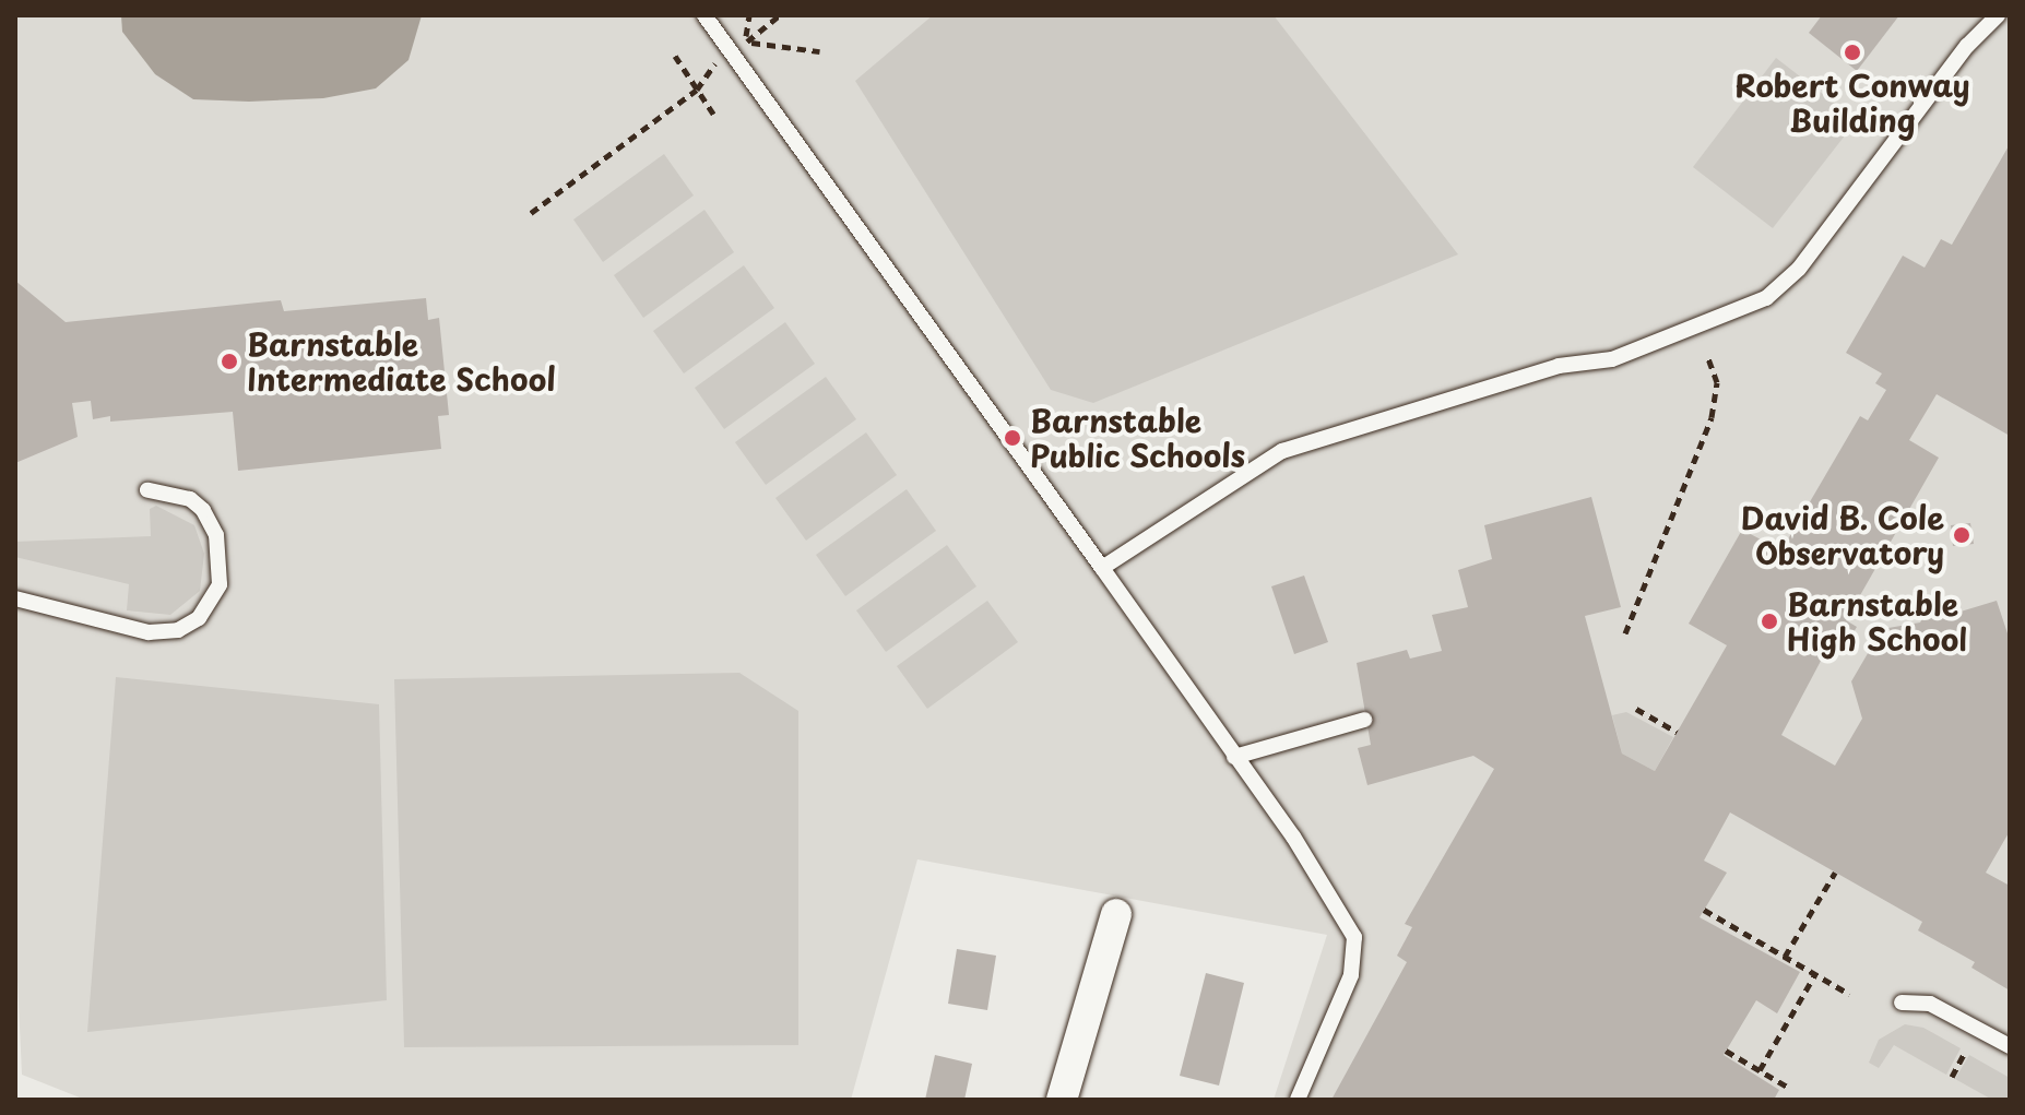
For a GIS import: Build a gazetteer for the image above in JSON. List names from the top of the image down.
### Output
{
  "places": [
    "Robert Conway Building",
    "Barnstable Intermediate School",
    "Barnstable Public Schools",
    "David B. Cole Observatory",
    "Barnstable High School"
  ]
}
